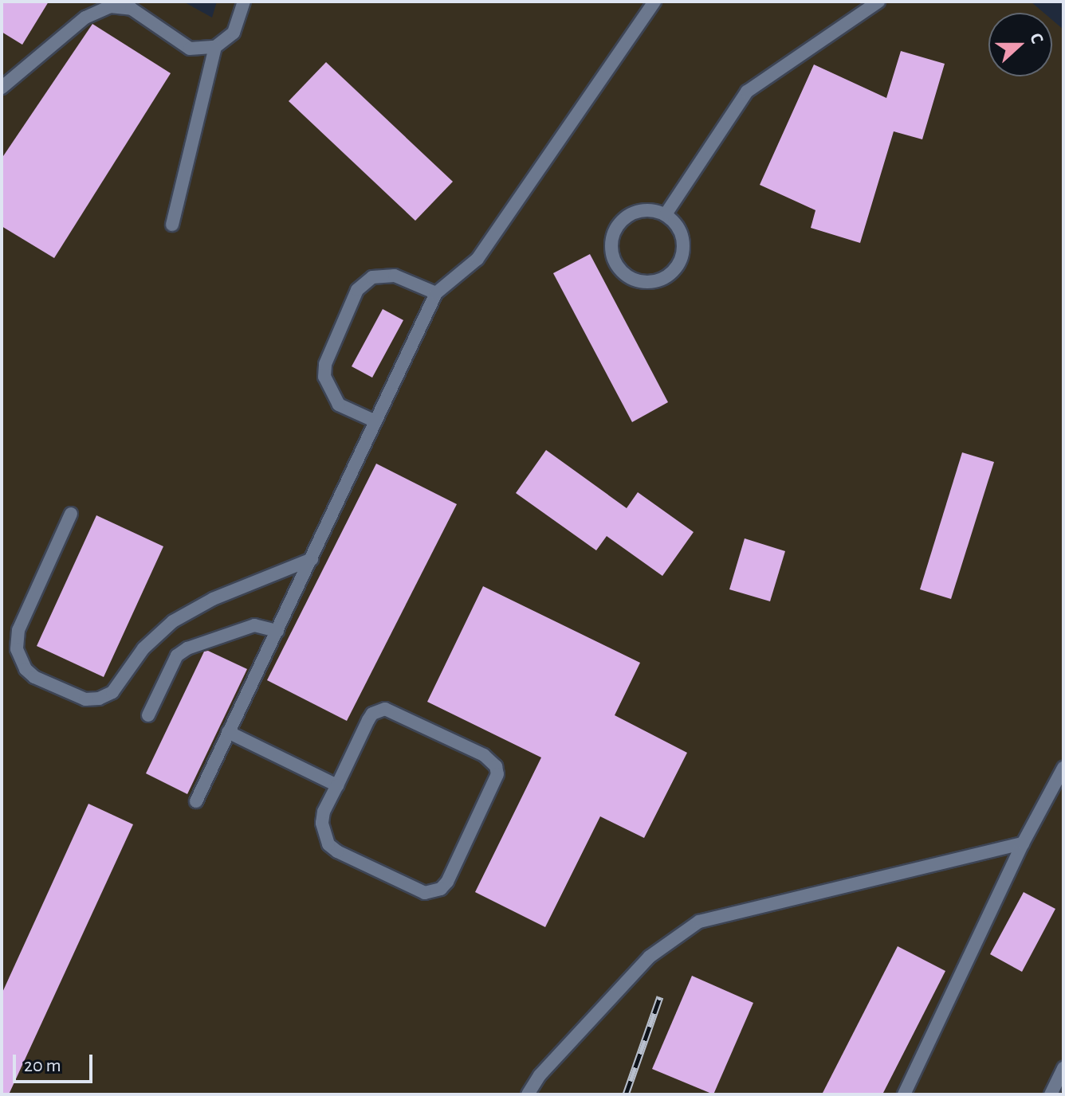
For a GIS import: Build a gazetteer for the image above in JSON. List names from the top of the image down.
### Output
{
  "scale_bar": "20 m",
  "north": "right"
}
